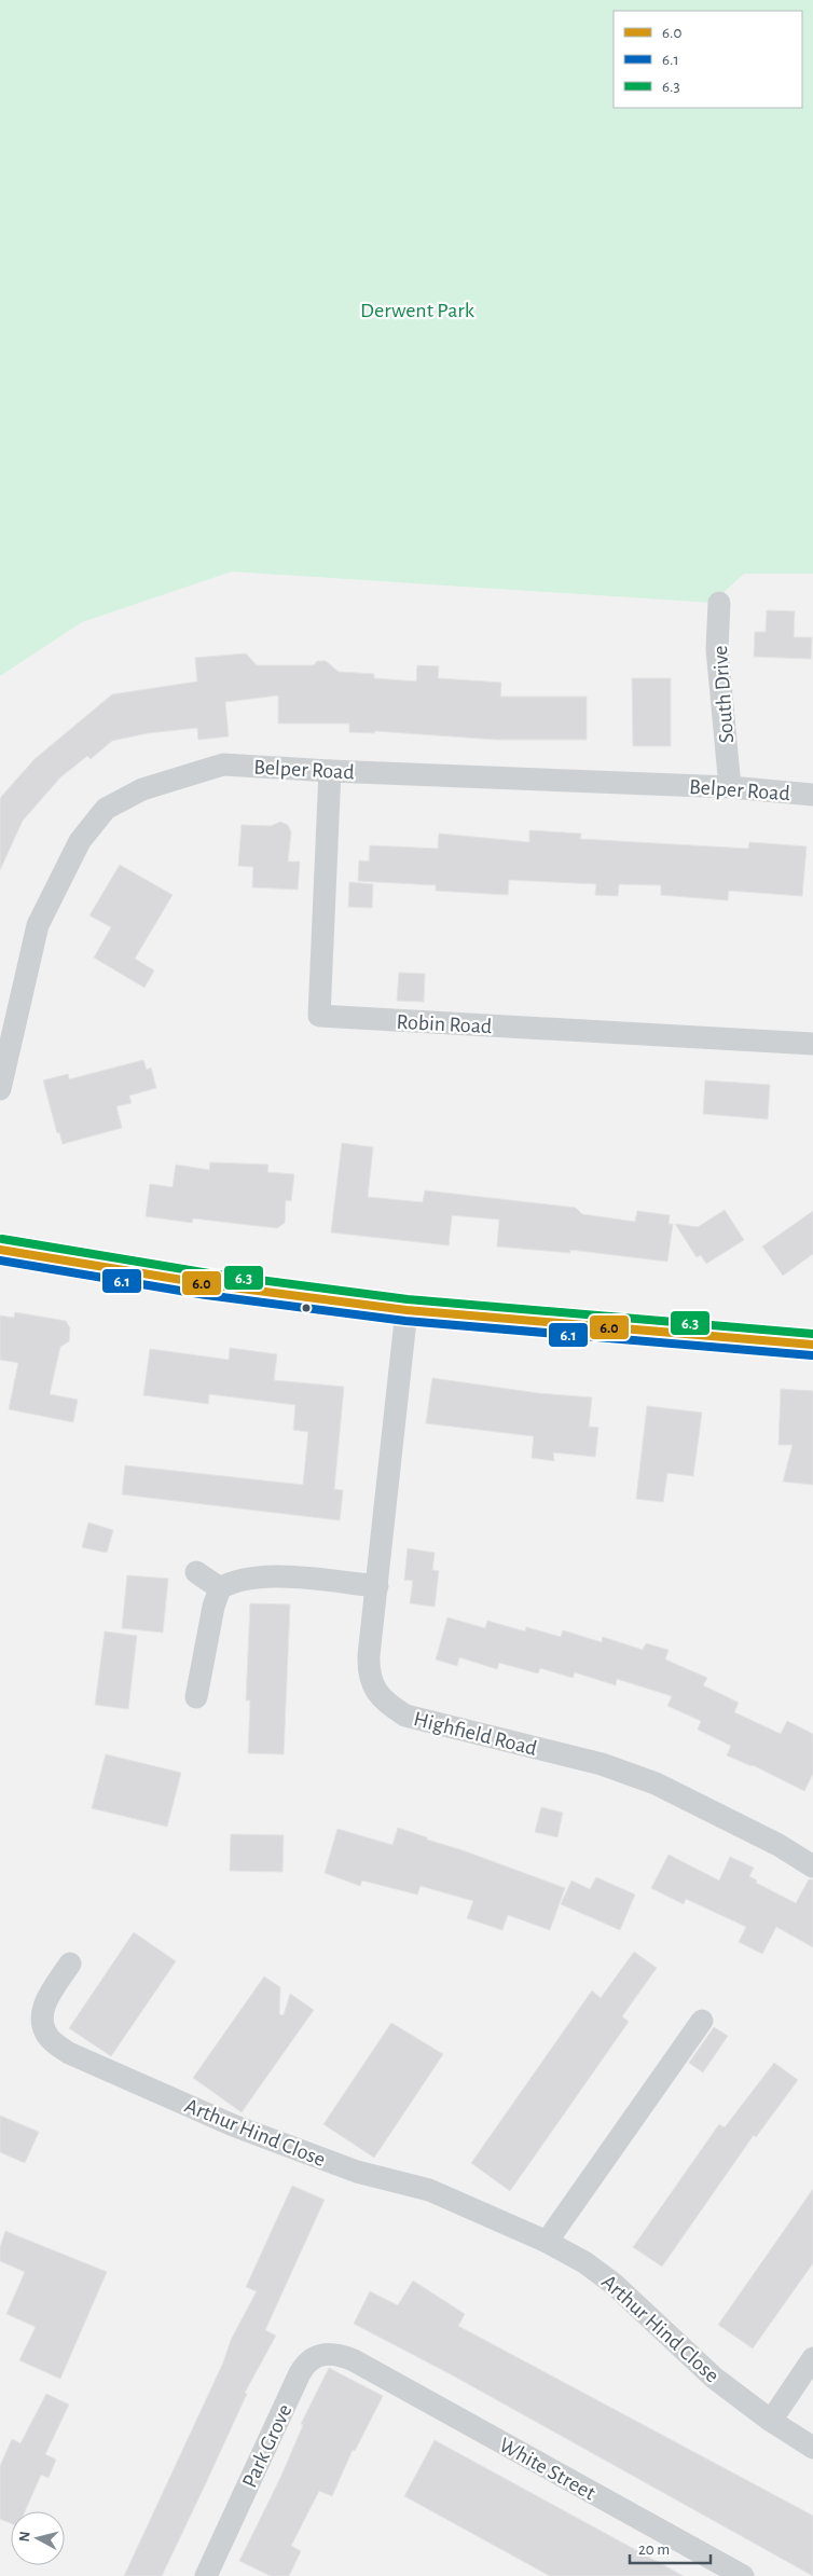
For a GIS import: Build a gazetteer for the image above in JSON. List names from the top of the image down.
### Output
{
  "streets": {
    "street": [
      "South Drive",
      "Belper Road",
      "Robin Road",
      "Highfield Road",
      "Arthur Hind Close",
      "Park Grove",
      "White Street"
    ]
  },
  "crossings": [
    ["South Drive", "Belper Road"],
    ["Belper Road", "Robin Road"],
    ["Park Grove", "White Street"]
  ],
  "parks": ["Derwent Park"],
  "lines": ["transit line 6.3", "transit line 6.0", "transit line 6.1"],
  "legend": ["6.0", "6.1", "6.3"],
  "scale_bar": "20 m",
  "north": "left"
}
